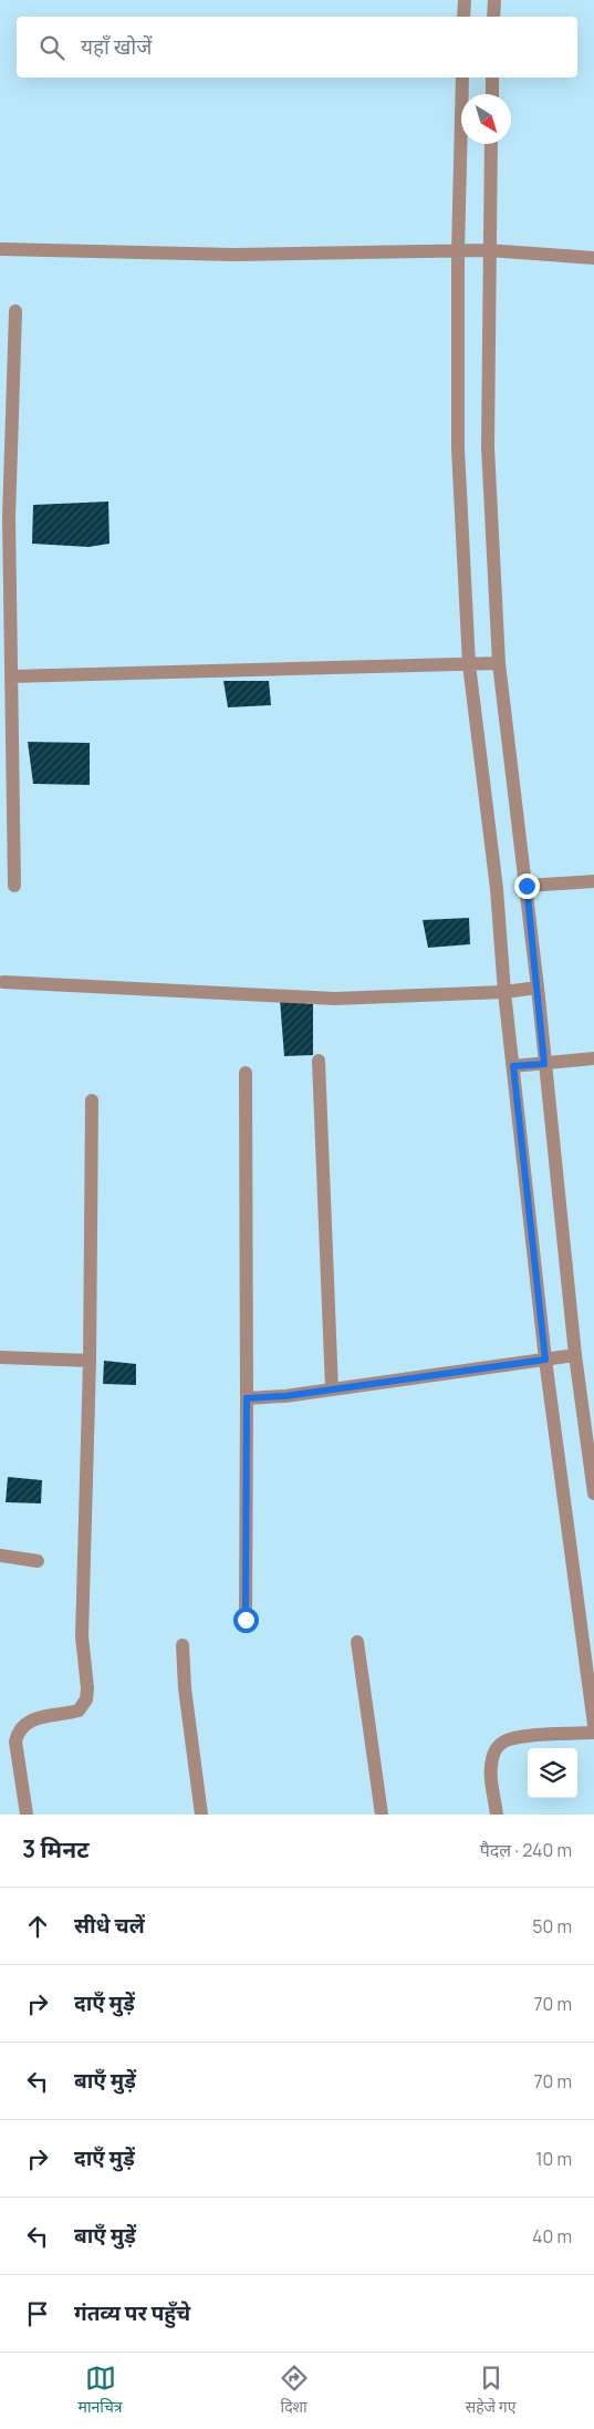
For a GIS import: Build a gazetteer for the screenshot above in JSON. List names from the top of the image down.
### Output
{
  "north": "bottom right",
  "page": {
    "search": "यहाँ खोजें",
    "heading": ["3 मिनट", "पैदल · 240 m"],
    "list": [
      ["सीधे चलें", "50 m"],
      ["दाएँ मुड़ें", "70 m"],
      ["बाएँ मुड़ें", "70 m"],
      ["दाएँ मुड़ें", "10 m"],
      ["बाएँ मुड़ें", "40 m"],
      "गंतव्य पर पहुँचे"
    ],
    "nav": ["मानचित्र", "दिशा", "सहेजे गए"]
  }
}
